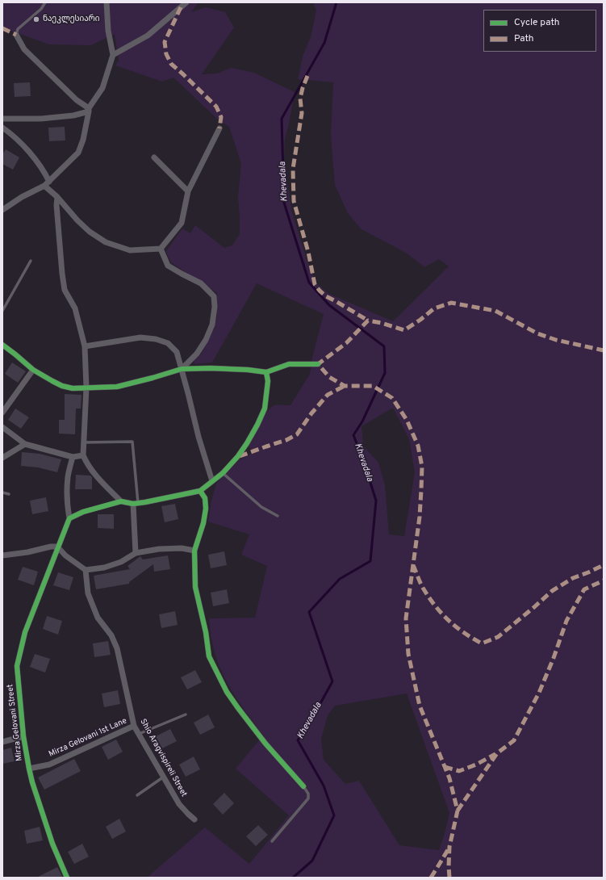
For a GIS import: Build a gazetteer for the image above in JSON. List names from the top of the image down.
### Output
{
  "streets": {
    "street": ["Mirza Gelovani Street", "Mirza Gelovani 1st Lane", "Shio Aragvispireli Street"]
  },
  "crossings": [
    ["Mirza Gelovani Street", "Mirza Gelovani 1st Lane"],
    ["Mirza Gelovani Street", "Shio Aragvispireli Street"],
    ["Mirza Gelovani 1st Lane", "Shio Aragvispireli Street"]
  ],
  "water": ["Khevadala"],
  "places": ["ნაეკლესიარი"],
  "legend": ["Cycle path", "Path"]
}
